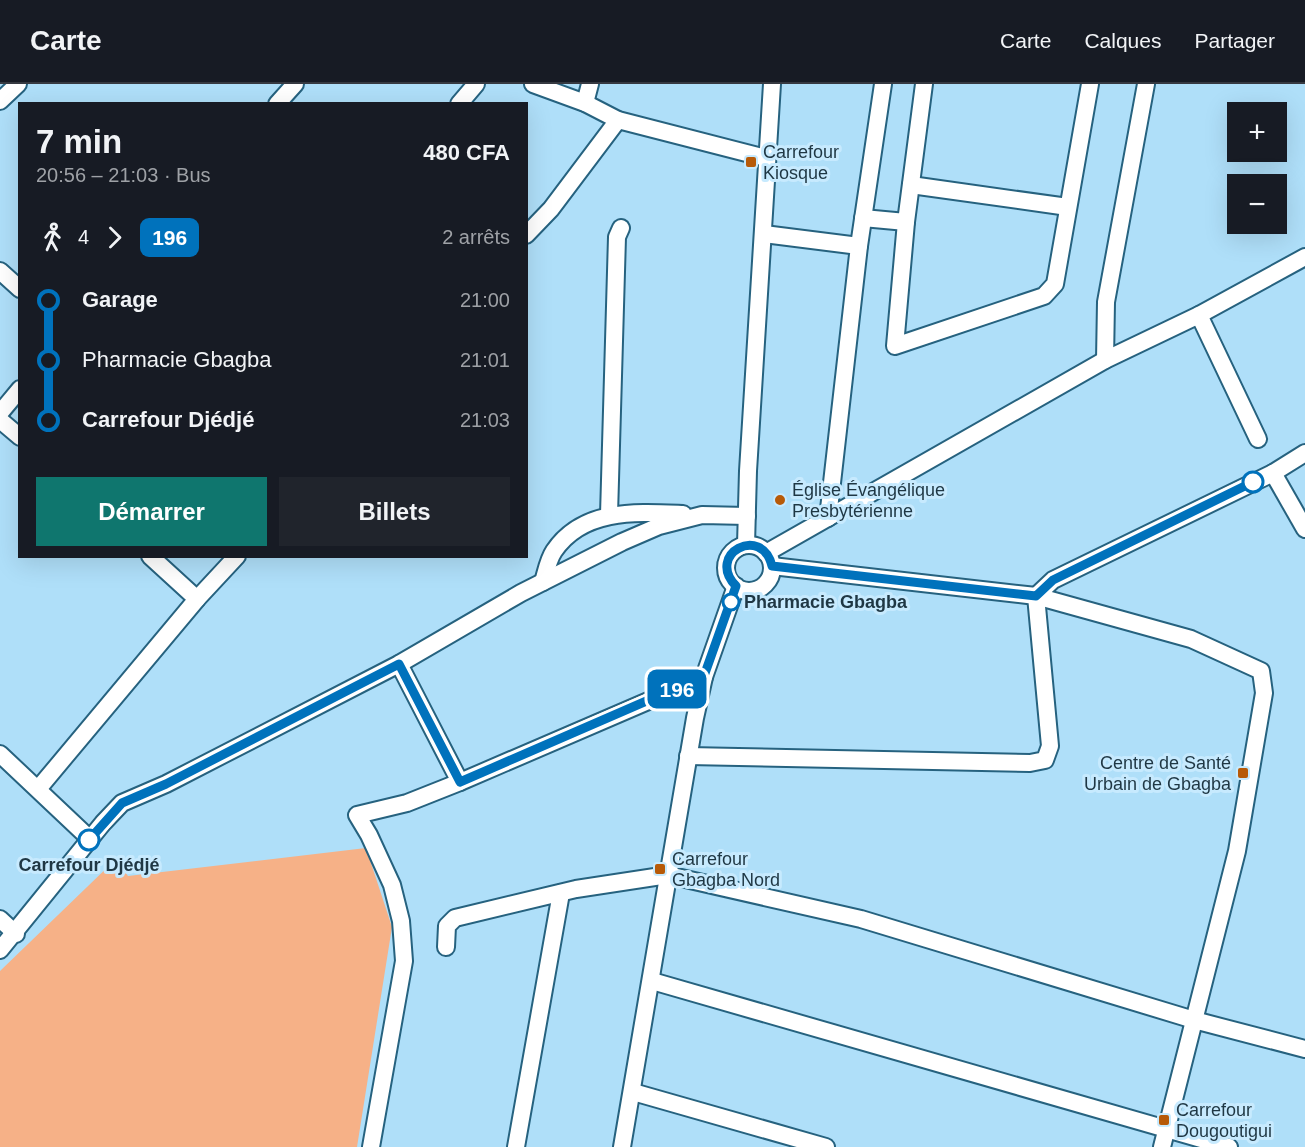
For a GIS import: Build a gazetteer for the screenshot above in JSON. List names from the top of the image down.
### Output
{
  "places": {
    "transit": [
      "Carrefour Kiosque",
      "Centre de Santé Urbain de Gbagba",
      "Carrefour Gbagba Nord",
      "Carrefour Dougoutigui"
    ],
    "other": ["Église Évangélique Presbytérienne", "Pharmacie Gbagba", "Carrefour Djédjé"]
  },
  "lines": ["bus line 196"],
  "page": {
    "header": "Carte",
    "nav": ["Carte", "Calques", "Partager"],
    "on_map": "196",
    "map_buttons": ["+", "−"],
    "heading": ["7 min", "20:56 – 21:03 · Bus", "480 CFA"],
    "legs": ["4", "196", "2 arrêts"],
    "list": [
      {
        "name": "Garage",
        "value": "21:00"
      },
      {
        "name": "Pharmacie Gbagba",
        "value": "21:01"
      },
      {
        "name": "Carrefour Djédjé",
        "value": "21:03"
      }
    ],
    "buttons": ["Démarrer", "Billets"]
  }
}
